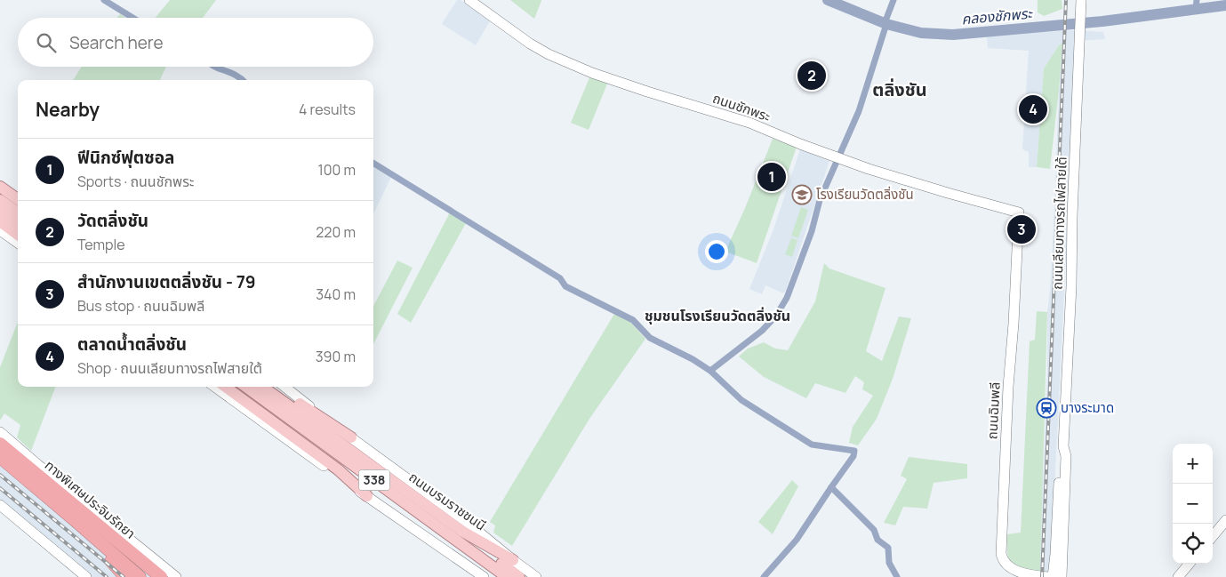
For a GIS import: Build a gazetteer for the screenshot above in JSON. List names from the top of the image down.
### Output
{
  "streets": {
    "highway": ["ทางพิเศษประจิมรัถยา"],
    "main road": [
      "ถนนชักพระ",
      "ถนนเลียบทางรถไฟสายใต้",
      "ถนนฉิมพลี",
      "338",
      "ถนนบรมราชชนนี"
    ]
  },
  "crossings": [
    ["ถนนชักพระ", "ถนนฉิมพลี"],
    ["338", "ถนนบรมราชชนนี"]
  ],
  "districts": ["ตลิ่งชัน", "ชุมชนโรงเรียนวัดตลิ่งชัน"],
  "water": ["คลองชักพระ"],
  "places": {
    "school or university": ["โรงเรียนวัดตลิ่งชัน"],
    "station": ["บางระมาด"]
  },
  "page": {
    "search": "Search here",
    "pins": [
      "2",
      "4",
      "1",
      "3"
    ],
    "heading": ["Nearby", "4 results"],
    "list": [
      {
        "mark": "1",
        "name": "ฟีนิกซ์ฟุตซอล",
        "note": "Sports · ถนนชักพระ",
        "value": "100 m"
      },
      {
        "mark": "2",
        "name": "วัดตลิ่งชัน",
        "note": "Temple",
        "value": "220 m"
      },
      {
        "mark": "3",
        "name": "สำนักงานเขตตลิ่งชัน - 79",
        "note": "Bus stop · ถนนฉิมพลี",
        "value": "340 m"
      },
      {
        "mark": "4",
        "name": "ตลาดน้ำตลิ่งชัน",
        "note": "Shop · ถนนเลียบทางรถไฟสายใต้",
        "value": "390 m"
      }
    ],
    "map_buttons": ["+", "−"]
  }
}
